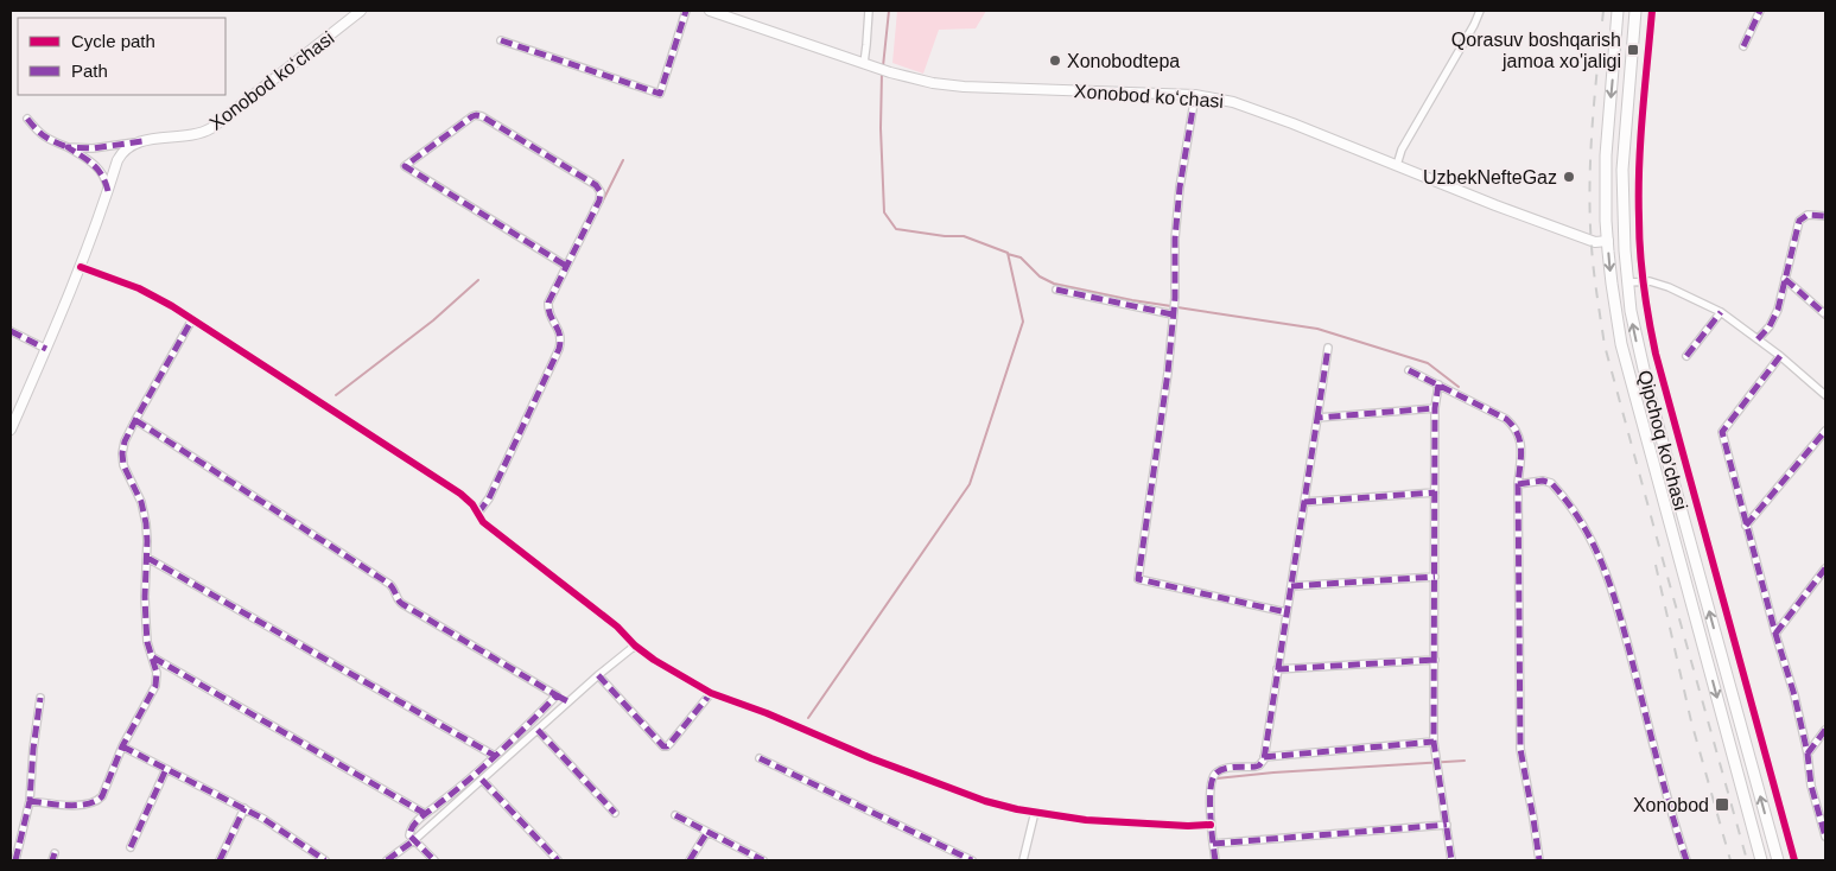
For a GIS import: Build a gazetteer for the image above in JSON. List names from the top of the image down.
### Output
{
  "streets": {
    "main road": ["Xonobod koʻchasi", "Qipchoq ko'chasi"]
  },
  "crossings": [
    ["Xonobod koʻchasi", "Qipchoq ko'chasi"]
  ],
  "places": {
    "transit": ["Qorasuv boshqarish jamoa xo'jaligi", "Xonobod"],
    "other": ["Xonobodtepa", "UzbekNefteGaz"]
  },
  "legend": ["Cycle path", "Path"]
}
